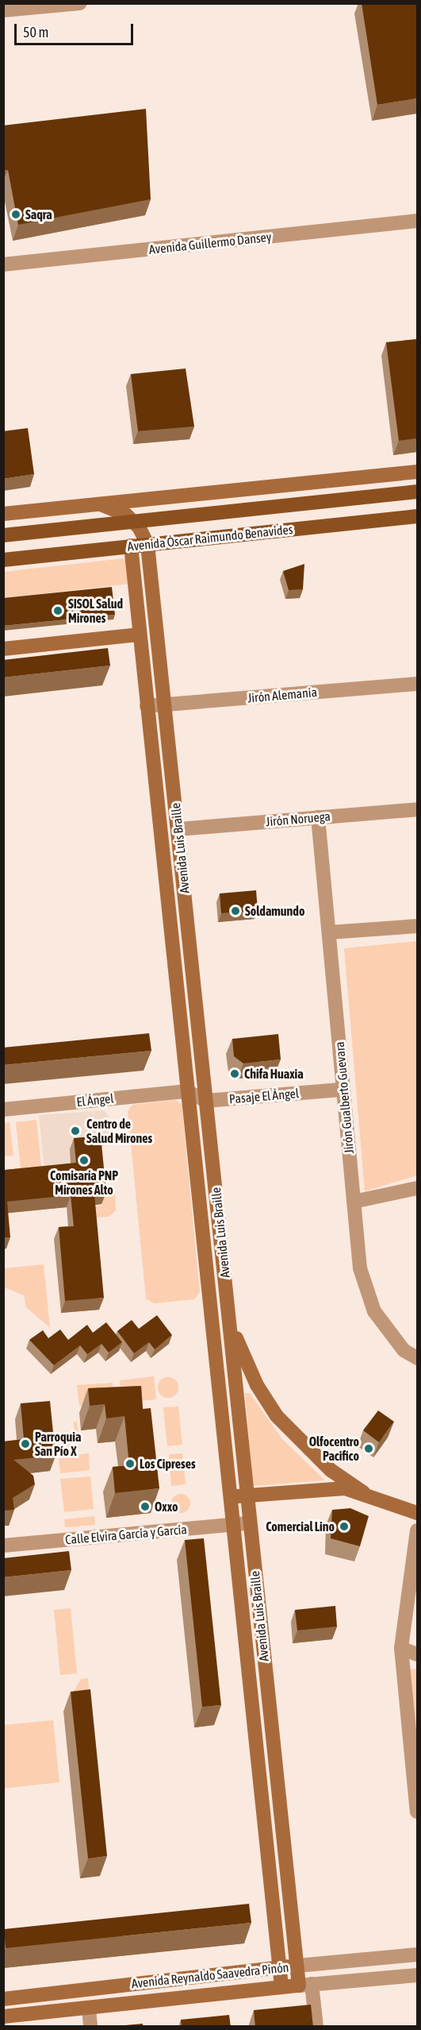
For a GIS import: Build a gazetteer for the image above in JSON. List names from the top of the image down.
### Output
{
  "streets": {
    "main road": ["Avenida Óscar Raimundo Benavides"],
    "street": [
      "Avenida Guillermo Dansey",
      "Jirón Alemania",
      "Jirón Noruega",
      "Avenida Luis Braille",
      "Pasaje El Ángel",
      "Jirón Gualberto Guevara",
      "El Ángel",
      "Calle Elvira García y García",
      "Avenida Reynaldo Saavedra Pinón"
    ]
  },
  "crossings": [
    ["Avenida Óscar Raimundo Benavides", "Avenida Luis Braille"],
    ["Jirón Alemania", "Avenida Luis Braille"],
    ["Jirón Noruega", "Avenida Luis Braille"],
    ["Jirón Noruega", "Jirón Gualberto Guevara"],
    ["Avenida Luis Braille", "Pasaje El Ángel"],
    ["Avenida Luis Braille", "El Ángel"],
    ["Avenida Luis Braille", "Calle Elvira García y García"],
    ["Avenida Luis Braille", "Avenida Reynaldo Saavedra Pinón"],
    ["Pasaje El Ángel", "Jirón Gualberto Guevara"]
  ],
  "places": [
    "Saqra",
    "SISOL Salud Mirones",
    "Soldamundo",
    "Chifa Huaxia",
    "Centro de Salud Mirones",
    "Comisaría PNP Mirones Alto",
    "Parroquia San Pío X",
    "Olfocentro Pacifico",
    "Los Cipreses",
    "Oxxo",
    "Comercial Lino"
  ],
  "scale_bar": "50 m"
}
